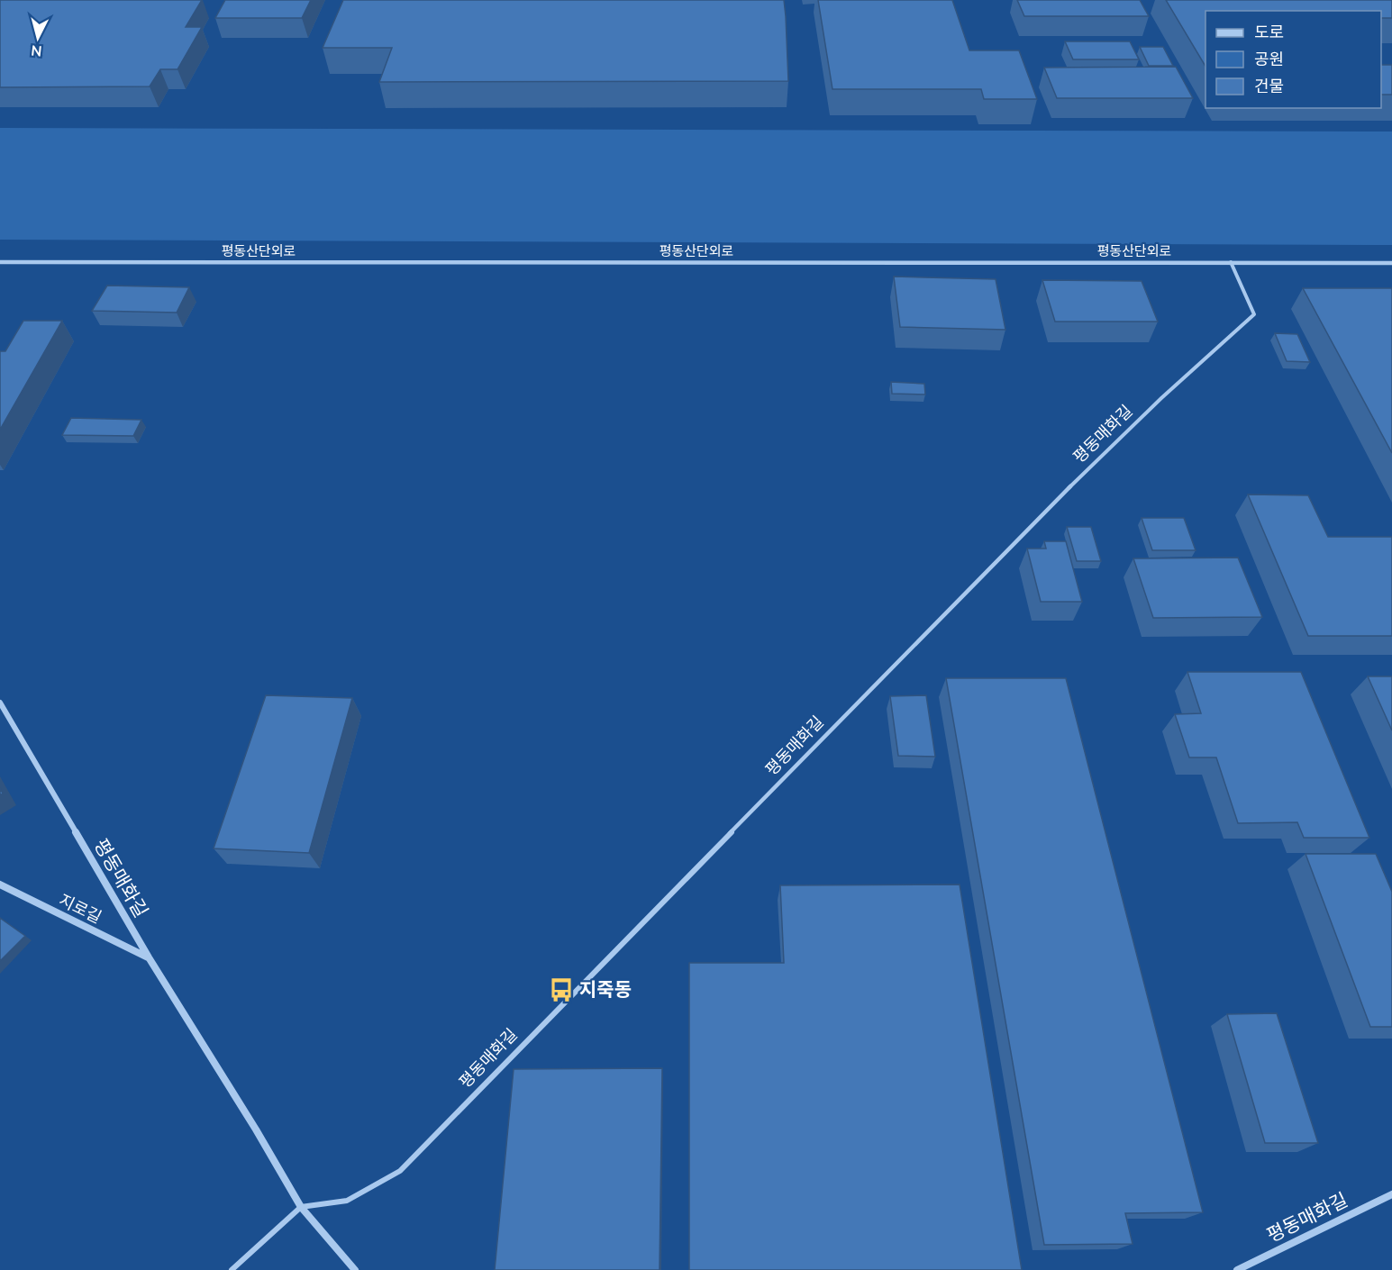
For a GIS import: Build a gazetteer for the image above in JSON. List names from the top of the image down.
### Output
{
  "streets": {
    "street": ["평동산단외로", "평동매화길", "지로길"]
  },
  "crossings": [
    ["평동산단외로", "평동매화길"],
    ["평동매화길", "지로길"]
  ],
  "places": {
    "bus stop": ["지죽동"]
  },
  "legend": ["도로", "공원", "건물"],
  "north": "bottom"
}
